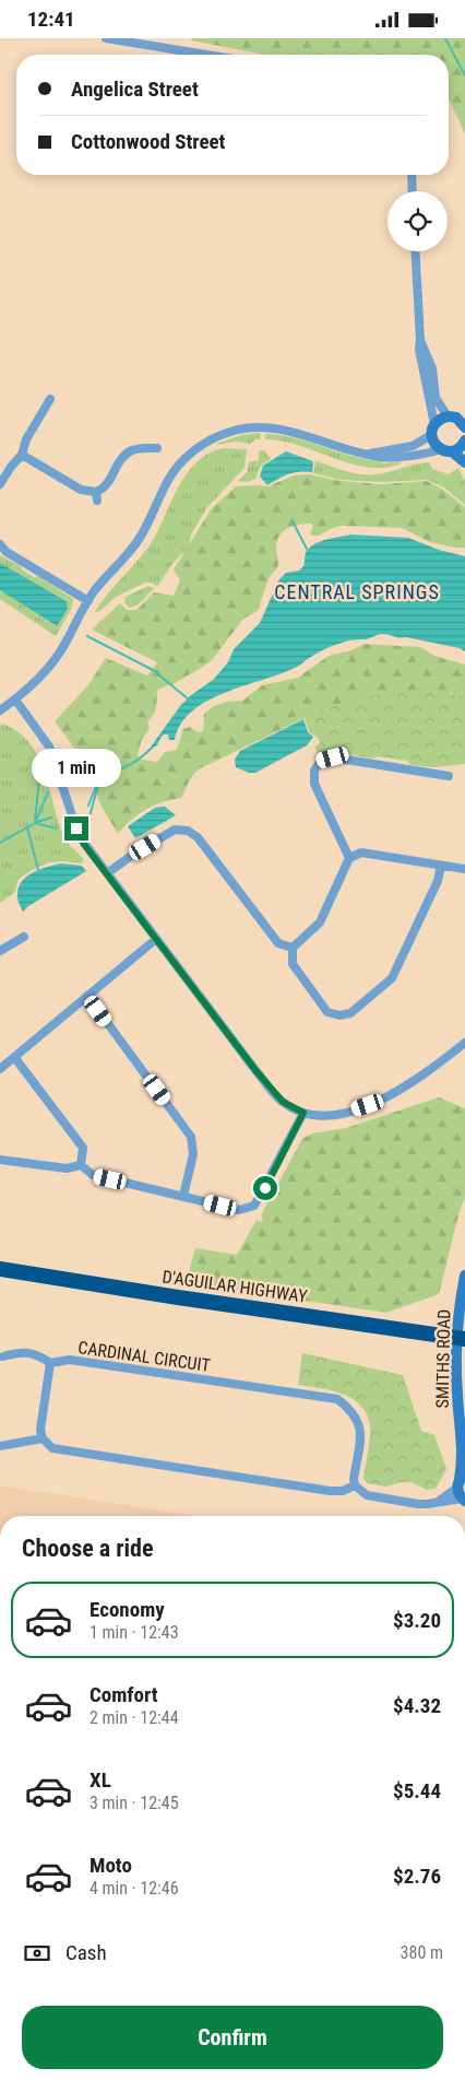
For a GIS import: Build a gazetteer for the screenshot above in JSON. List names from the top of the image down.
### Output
{
  "streets": {
    "highway": ["D'AGUILAR HIGHWAY"],
    "main road": ["SMITHS ROAD"],
    "street": ["CARDINAL CIRCUIT"]
  },
  "districts": ["CENTRAL SPRINGS"],
  "page": {
    "status": "12:41",
    "banner": ["Angelica Street", "Cottonwood Street"],
    "bubble": "1 min",
    "heading": "Choose a ride",
    "list": [
      {
        "name": "Economy",
        "note": "1 min · 12:43",
        "value": "$3.20"
      },
      {
        "name": "Comfort",
        "note": "2 min · 12:44",
        "value": "$4.32"
      },
      {
        "name": "XL",
        "note": "3 min · 12:45",
        "value": "$5.44"
      },
      {
        "name": "Moto",
        "note": "4 min · 12:46",
        "value": "$2.76"
      }
    ],
    "pay": ["Cash", "380 m"],
    "buttons": "Confirm"
  }
}
